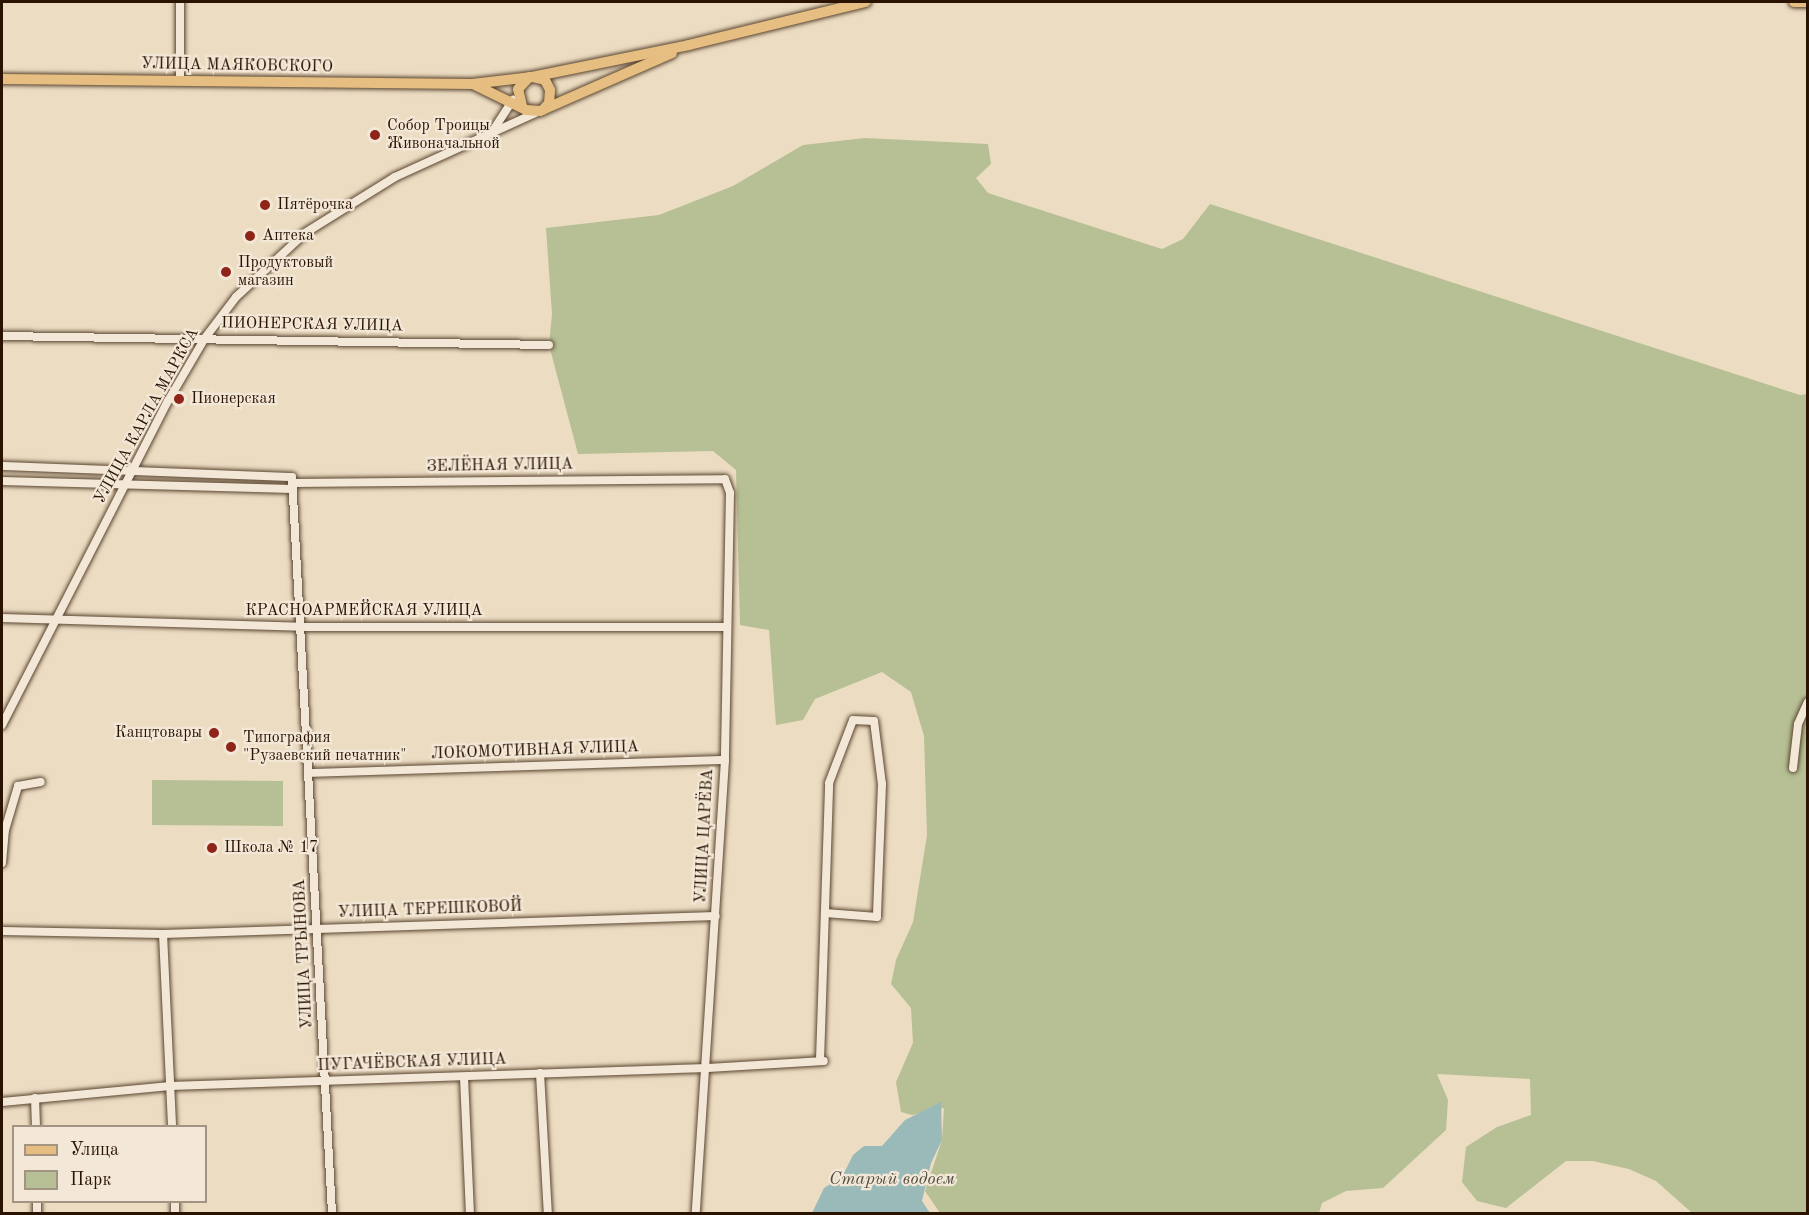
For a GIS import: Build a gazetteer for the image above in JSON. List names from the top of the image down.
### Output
{
  "streets": {
    "main road": ["УЛИЦА МАЯКОВСКОГО", "УЛИЦА КАРЛА МАРКСА"],
    "street": [
      "ПИОНЕРСКАЯ УЛИЦА",
      "ЗЕЛЁНАЯ УЛИЦА",
      "КРАСНОАРМЕЙСКАЯ УЛИЦА",
      "ЛОКОМОТИВНАЯ УЛИЦА",
      "УЛИЦА ЦАРЁВА",
      "УЛИЦА ТЕРЕШКОВОЙ",
      "УЛИЦА ТРЫНОВА",
      "ПУГАЧЁВСКАЯ УЛИЦА"
    ]
  },
  "crossings": [
    ["УЛИЦА МАЯКОВСКОГО", "УЛИЦА КАРЛА МАРКСА"],
    ["ПИОНЕРСКАЯ УЛИЦА", "УЛИЦА КАРЛА МАРКСА"],
    ["УЛИЦА КАРЛА МАРКСА", "ЗЕЛЁНАЯ УЛИЦА"],
    ["УЛИЦА КАРЛА МАРКСА", "КРАСНОАРМЕЙСКАЯ УЛИЦА"],
    ["ЗЕЛЁНАЯ УЛИЦА", "УЛИЦА ЦАРЁВА"],
    ["ЗЕЛЁНАЯ УЛИЦА", "УЛИЦА ТРЫНОВА"],
    ["КРАСНОАРМЕЙСКАЯ УЛИЦА", "УЛИЦА ЦАРЁВА"],
    ["КРАСНОАРМЕЙСКАЯ УЛИЦА", "УЛИЦА ТРЫНОВА"],
    ["ЛОКОМОТИВНАЯ УЛИЦА", "УЛИЦА ЦАРЁВА"],
    ["ЛОКОМОТИВНАЯ УЛИЦА", "УЛИЦА ТРЫНОВА"],
    ["УЛИЦА ЦАРЁВА", "УЛИЦА ТЕРЕШКОВОЙ"],
    ["УЛИЦА ЦАРЁВА", "ПУГАЧЁВСКАЯ УЛИЦА"],
    ["УЛИЦА ТЕРЕШКОВОЙ", "УЛИЦА ТРЫНОВА"],
    ["УЛИЦА ТРЫНОВА", "ПУГАЧЁВСКАЯ УЛИЦА"]
  ],
  "water": ["Старый водоем"],
  "places": [
    "Собор Троицы Живоначальной",
    "Пятёрочка",
    "Аптека",
    "Продуктовый магазин",
    "Пионерская",
    "Канцтовары",
    "Типография \"Рузаевский печатник\"",
    "Школа № 17"
  ],
  "legend": ["Улица", "Парк"]
}
